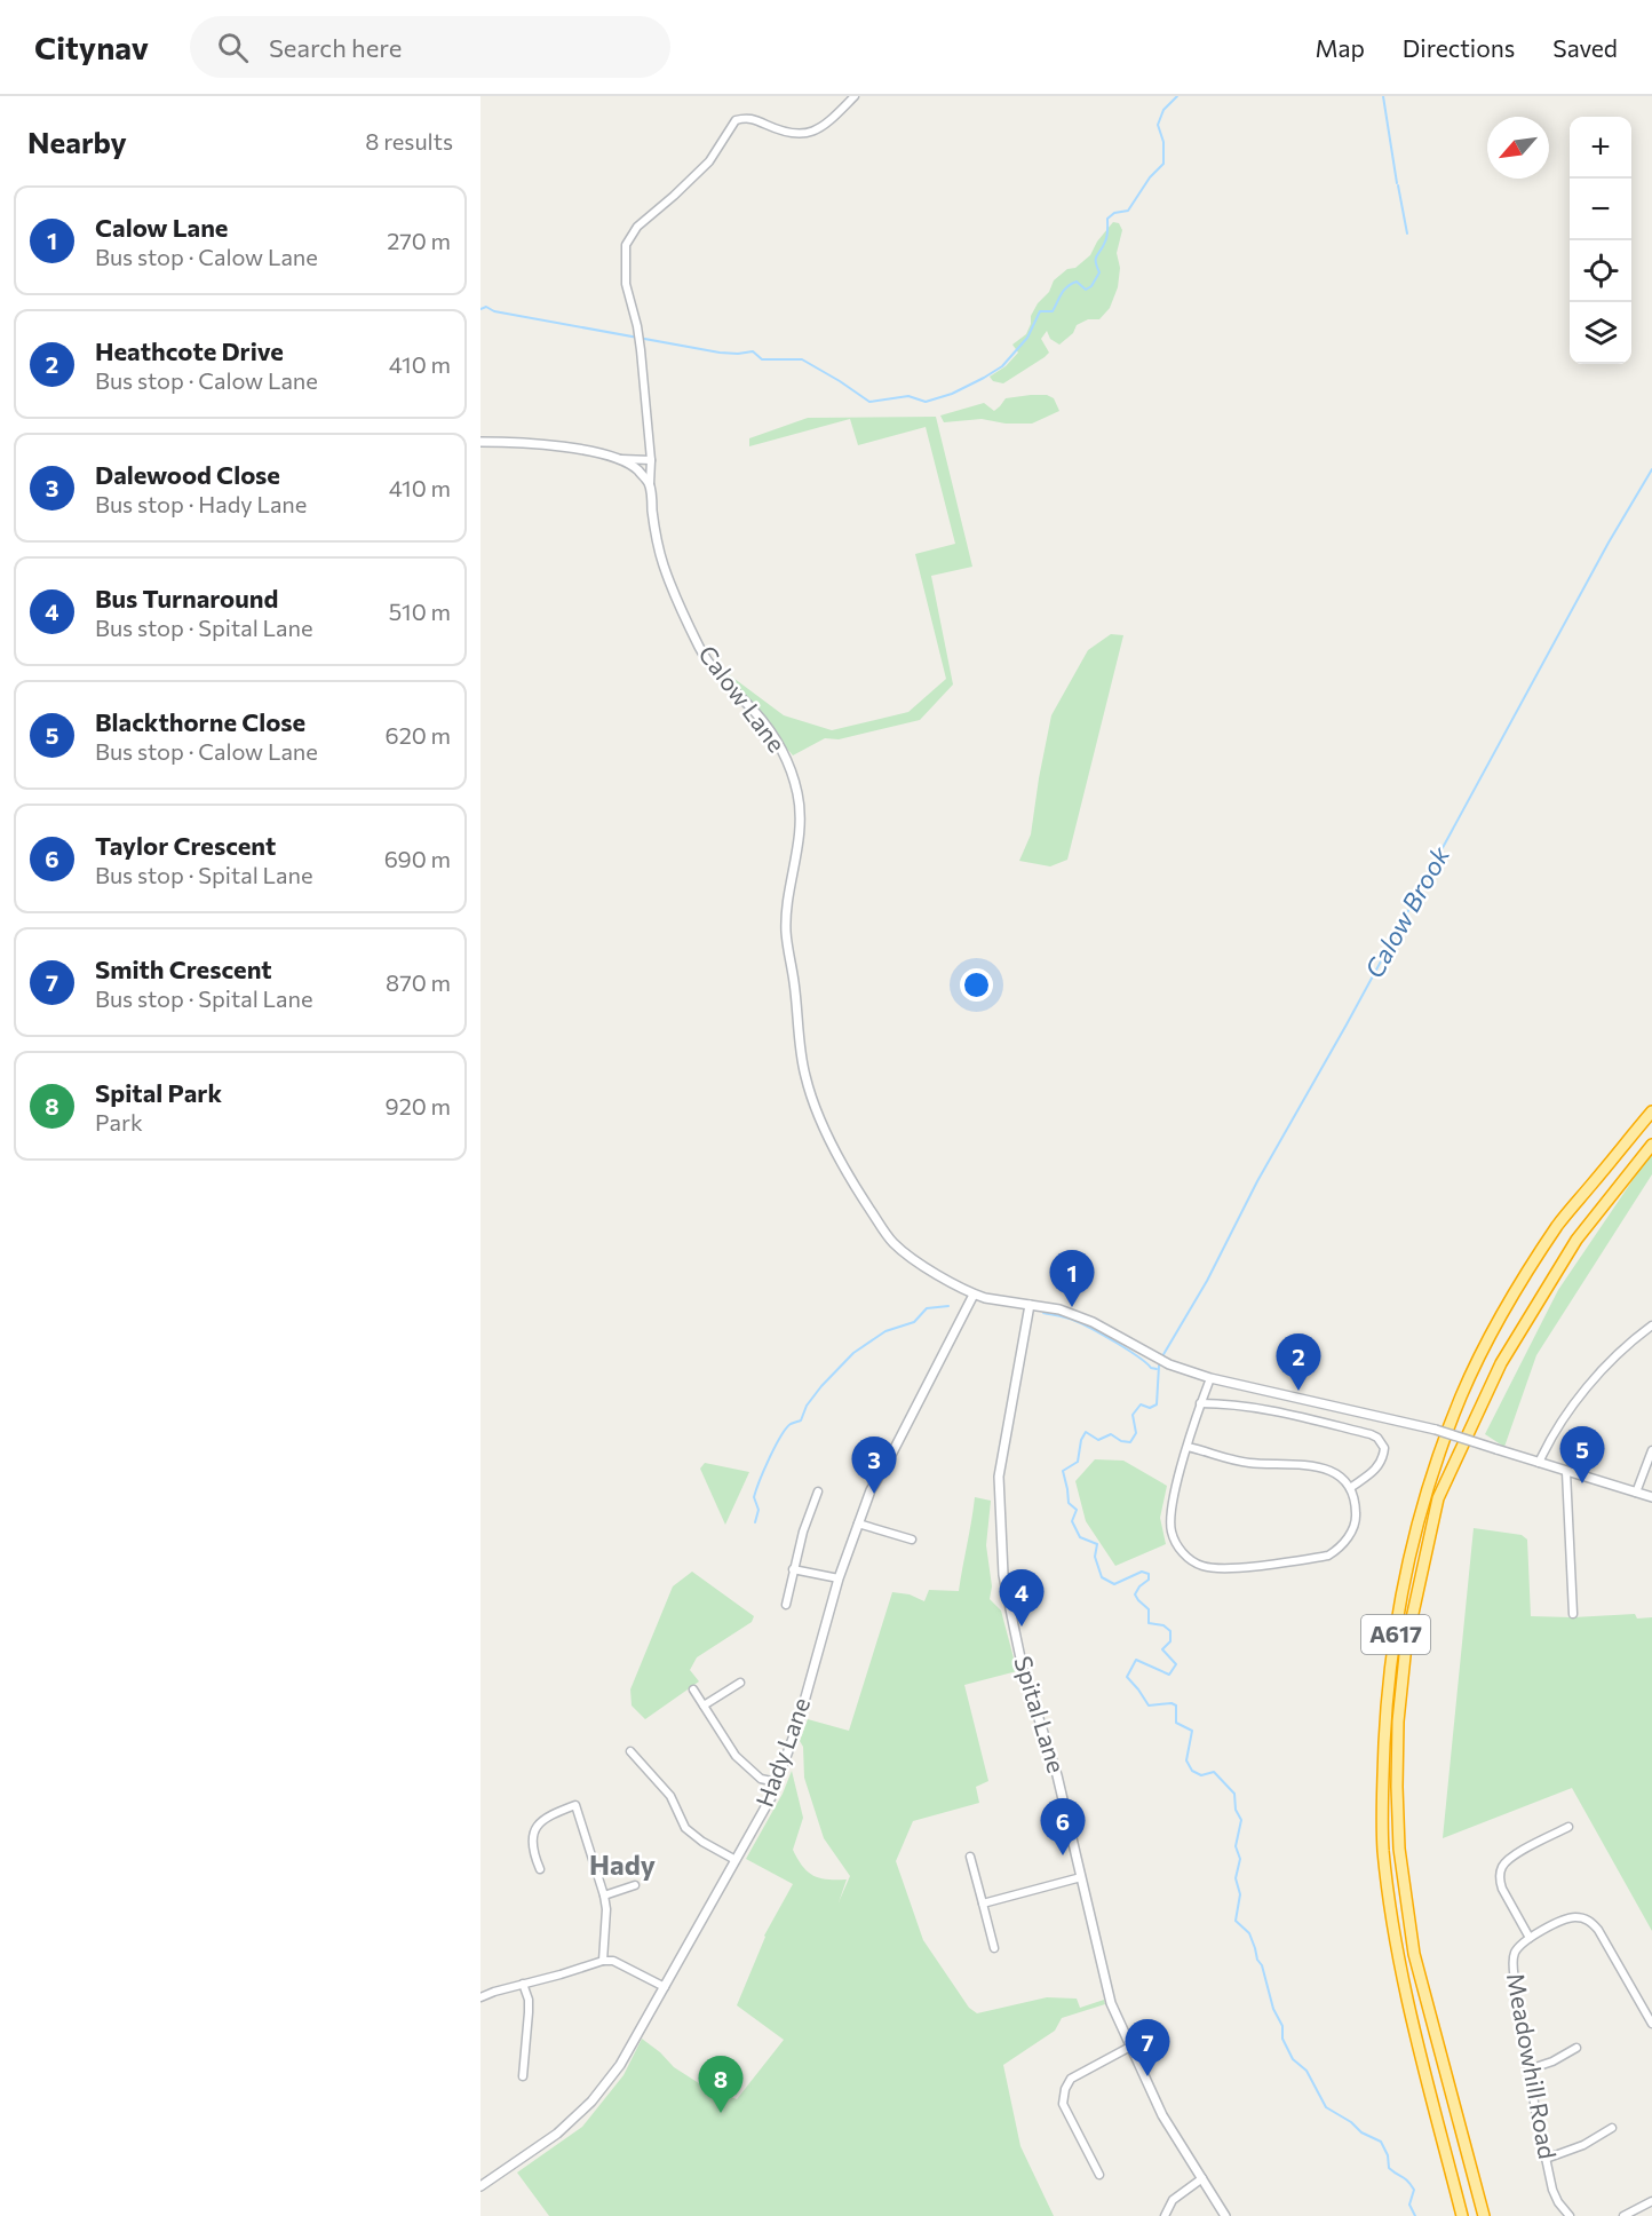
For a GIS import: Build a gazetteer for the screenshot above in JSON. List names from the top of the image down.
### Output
{
  "streets": {
    "highway": ["A617"],
    "street": [
      "Calow Lane",
      "Spital Lane",
      "Hady Lane",
      "Meadowhill Road"
    ]
  },
  "crossings": [
    ["Calow Lane", "Spital Lane"],
    ["Calow Lane", "Hady Lane"]
  ],
  "districts": ["Hady"],
  "water": ["Calow Brook"],
  "north": "bottom left",
  "page": {
    "header": "Citynav",
    "search": "Search here",
    "nav": ["Map", "Directions", "Saved"],
    "heading": ["Nearby", "8 results"],
    "map_buttons": ["+", "−"],
    "list": [
      {
        "mark": "1",
        "name": "Calow Lane",
        "note": "Bus stop · Calow Lane",
        "value": "270 m"
      },
      {
        "mark": "2",
        "name": "Heathcote Drive",
        "note": "Bus stop · Calow Lane",
        "value": "410 m"
      },
      {
        "mark": "3",
        "name": "Dalewood Close",
        "note": "Bus stop · Hady Lane",
        "value": "410 m"
      },
      {
        "mark": "4",
        "name": "Bus Turnaround",
        "note": "Bus stop · Spital Lane",
        "value": "510 m"
      },
      {
        "mark": "5",
        "name": "Blackthorne Close",
        "note": "Bus stop · Calow Lane",
        "value": "620 m"
      },
      {
        "mark": "6",
        "name": "Taylor Crescent",
        "note": "Bus stop · Spital Lane",
        "value": "690 m"
      },
      {
        "mark": "7",
        "name": "Smith Crescent",
        "note": "Bus stop · Spital Lane",
        "value": "870 m"
      },
      {
        "mark": "8",
        "name": "Spital Park",
        "note": "Park",
        "value": "920 m"
      }
    ],
    "pins": [
      "1",
      "2",
      "5",
      "3",
      "4",
      "6",
      "7",
      "8"
    ]
  }
}
